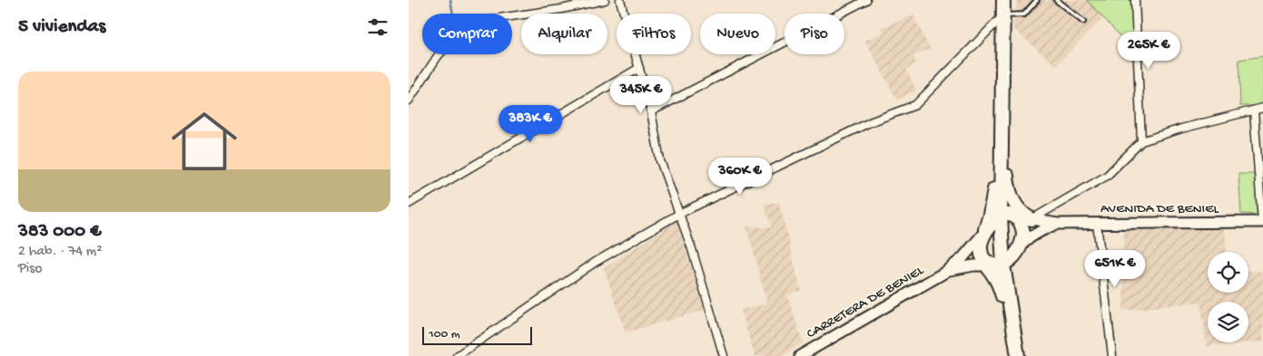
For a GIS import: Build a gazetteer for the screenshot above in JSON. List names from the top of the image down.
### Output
{
  "streets": {
    "main road": ["AVENIDA DE BENIEL", "CARRETERA DE BENIEL"]
  },
  "scale_bar": "100 m",
  "page": {
    "heading": "5 viviendas",
    "chip": [
      "Comprar",
      "Alquilar",
      "Filtros",
      "Nuevo",
      "Piso"
    ],
    "price": [
      "265K €",
      "345K €",
      "383K €",
      "360K €",
      "651K €"
    ],
    "list": [
      {
        "name": "383 000 €",
        "note": "2 hab. · 74 m² · Piso"
      }
    ],
    "scale": "100 m"
  }
}
